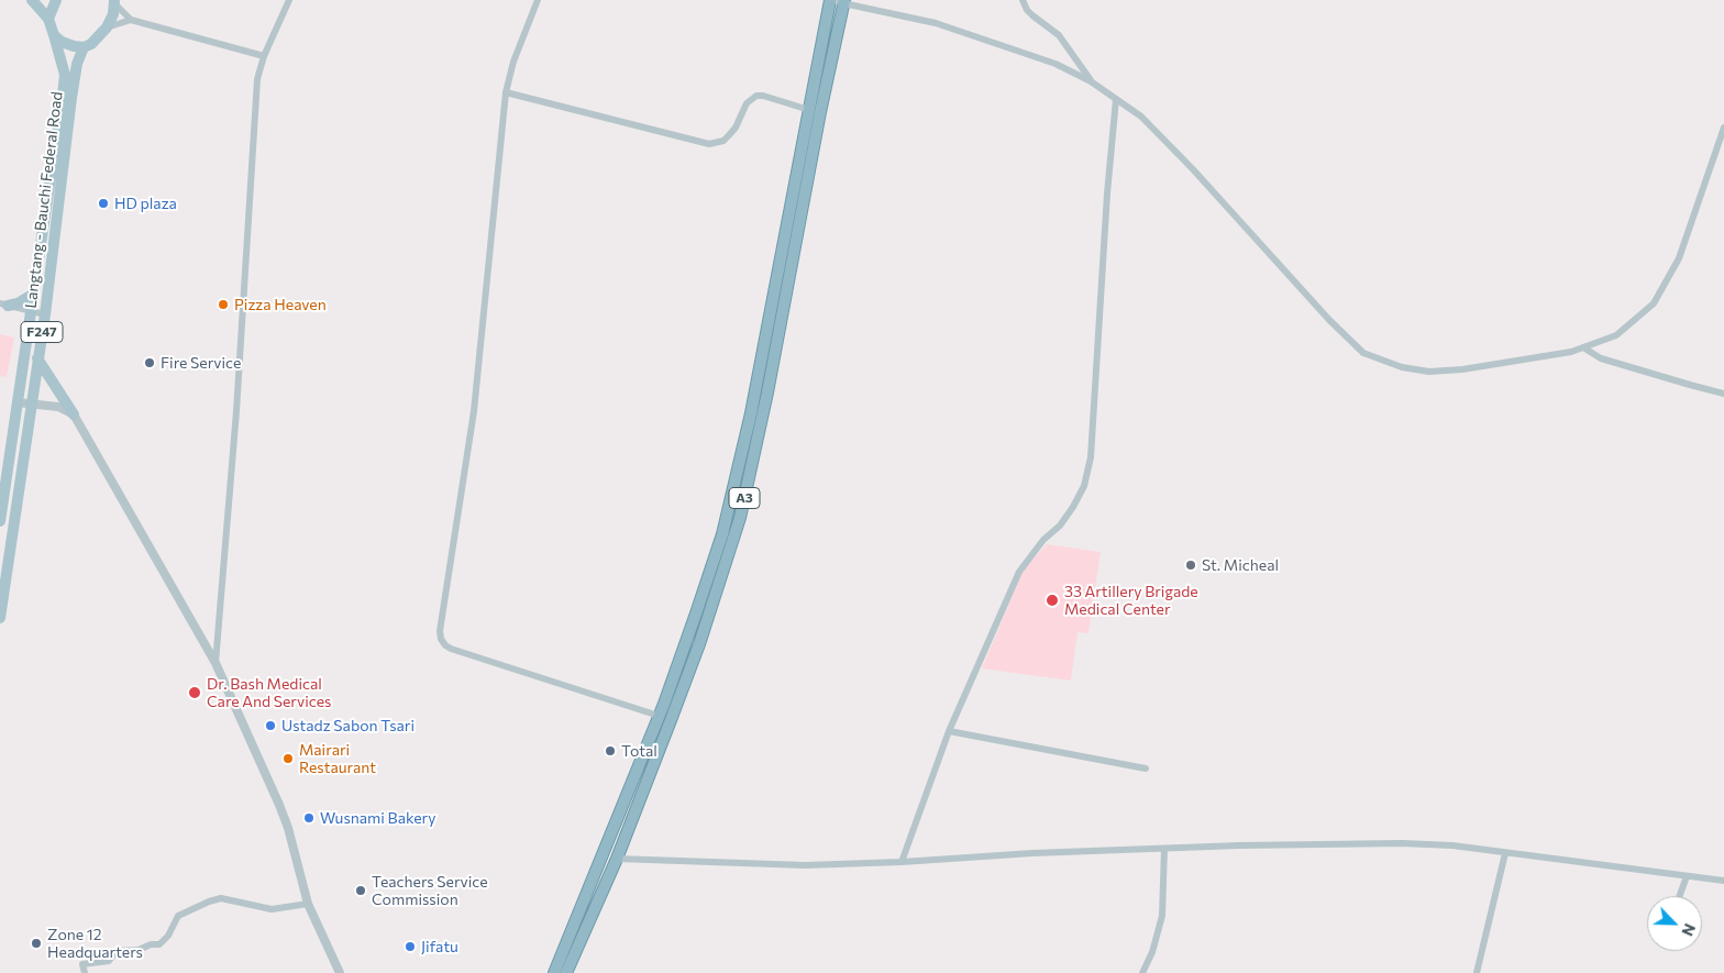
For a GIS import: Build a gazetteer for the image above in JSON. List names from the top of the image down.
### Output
{
  "streets": {
    "highway": ["A3"],
    "main road": ["Langtang - Bauchi Federal Road", "F247"]
  },
  "places": [
    "HD plaza",
    "Pizza Heaven",
    "Fire Service",
    "St. Micheal",
    "33 Artillery Brigade Medical Center",
    "Dr. Bash Medical Care And Services",
    "Ustadz Sabon Tsari",
    "Total",
    "Mairari Restaurant",
    "Wusnami Bakery",
    "Teachers Service Commission",
    "Zone 12 Headquarters",
    "Jifatu"
  ],
  "north": "bottom right"
}
